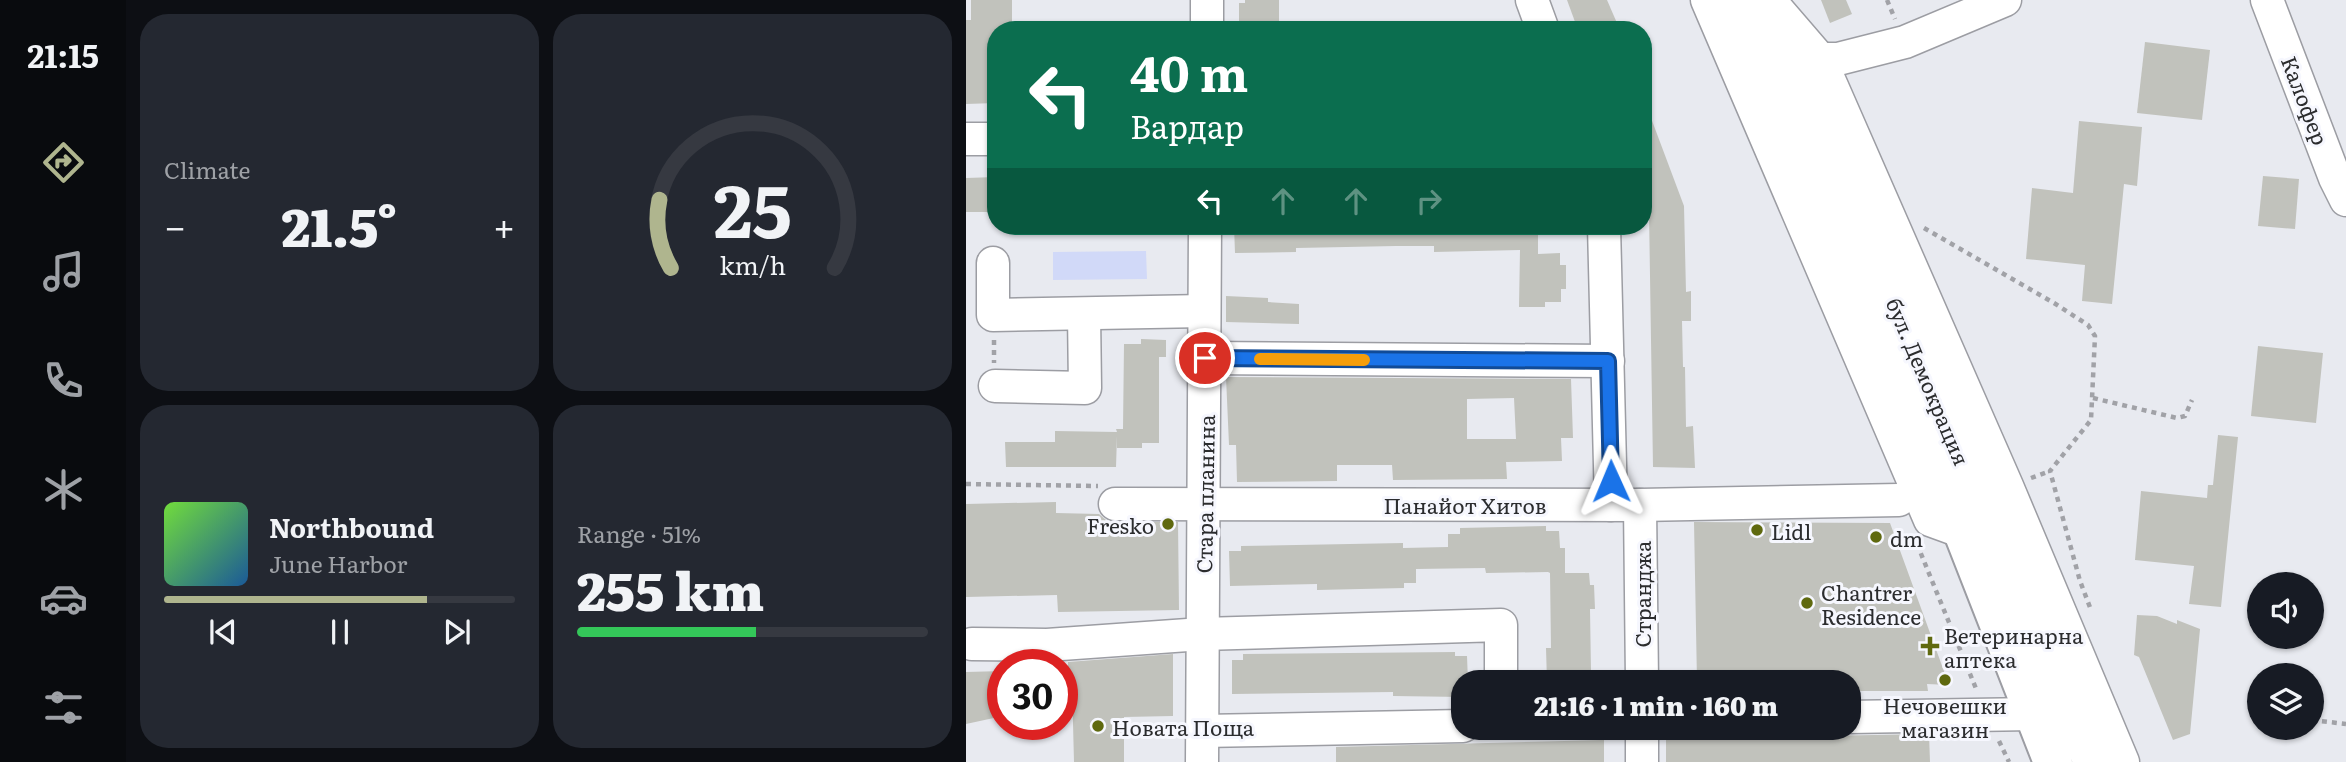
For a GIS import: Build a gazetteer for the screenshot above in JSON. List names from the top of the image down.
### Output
{
  "streets": {
    "main road": ["бул. Демокрация"],
    "street": [
      "Калофер",
      "Стара планина",
      "Панайот Хитов",
      "Странджа"
    ]
  },
  "crossings": [
    ["Стара планина", "Панайот Хитов"],
    ["Панайот Хитов", "Странджа"]
  ],
  "places": {
    "other": [
      "Fresko",
      "Lidl",
      "dm",
      "Chantrer Residence",
      "Нечовешки магазин",
      "Новата Поща"
    ],
    "health": ["Ветеринарна аптека"]
  },
  "page": {
    "tabs": "21:15",
    "tile": [
      "Climate",
      ["Range · 51%", "255 km"]
    ],
    "turn": ["40 m", "Вардар"],
    "heat": ["−", "21.5°", "+"],
    "song": ["Northbound", "June Harbor"],
    "limit": "30",
    "trip": "21:16 · 1 min · 160 m",
    "gauge": ["25", "km/h"]
  }
}
